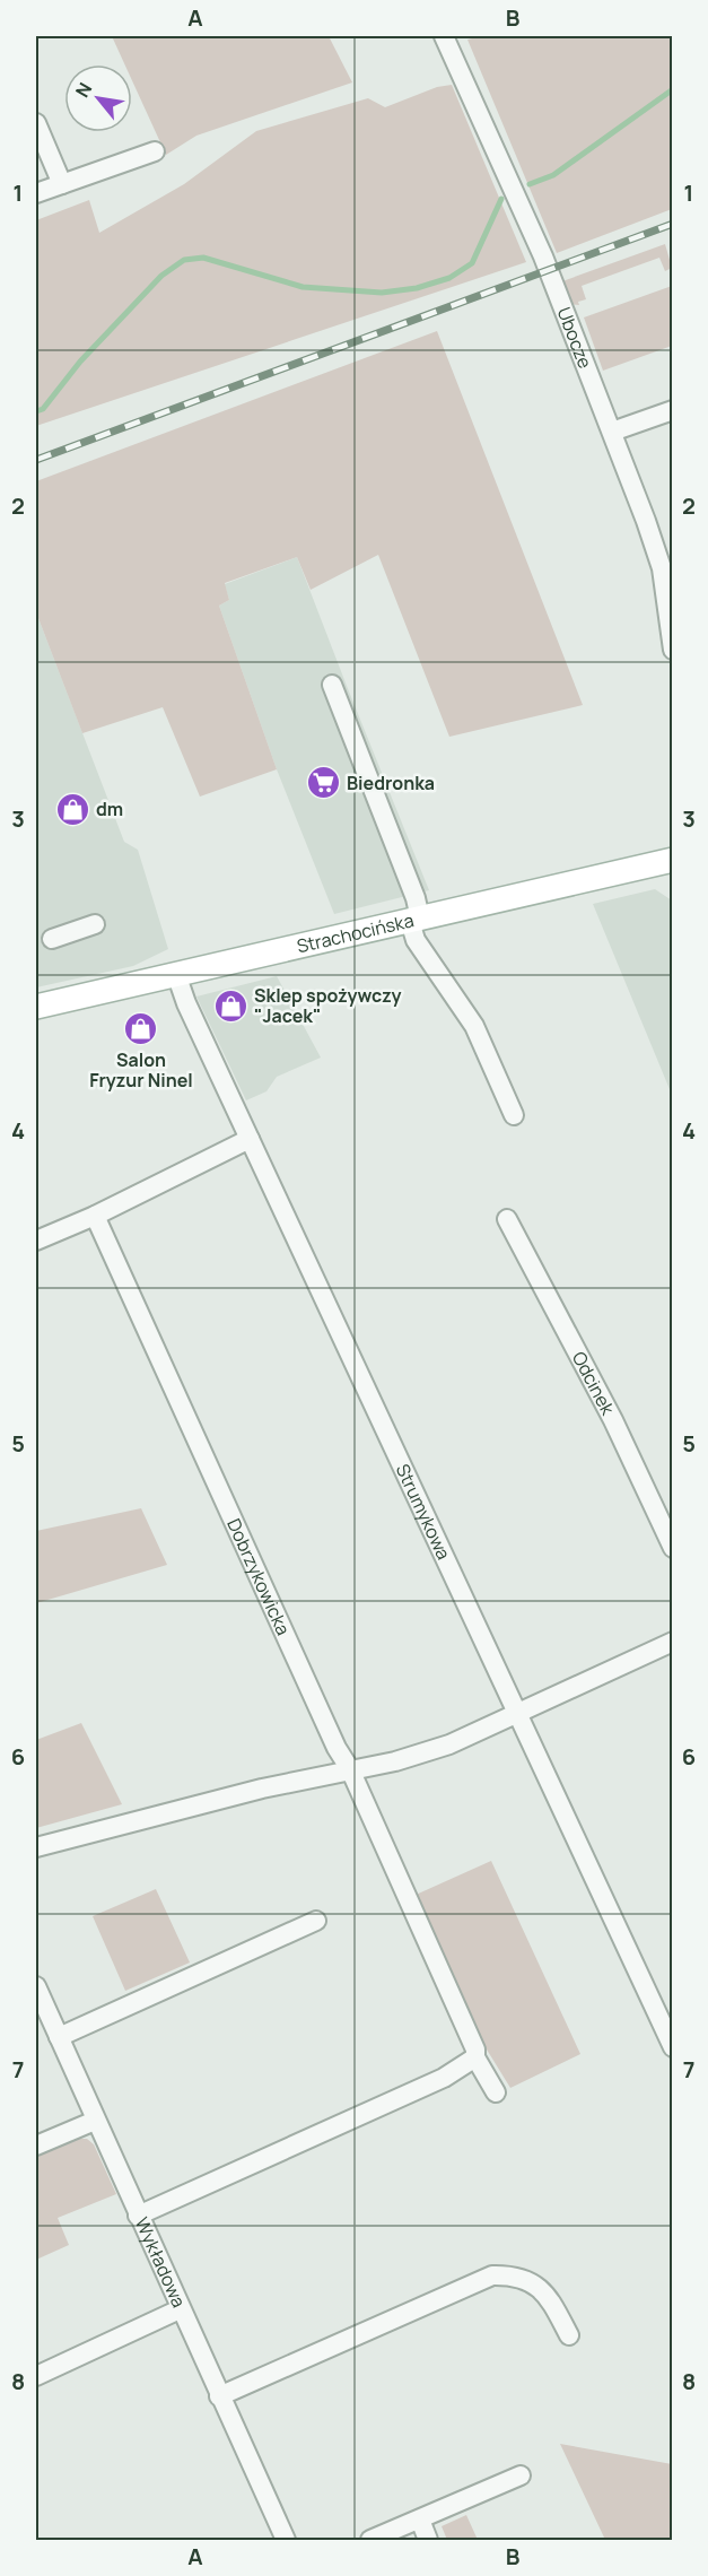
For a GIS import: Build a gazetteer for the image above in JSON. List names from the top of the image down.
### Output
{
  "streets": {
    "main road": ["Strachocińska"],
    "street": [
      "Ubocze",
      "Odcinek",
      "Strumykowa",
      "Dobrzykowicka",
      "Wykładowa"
    ]
  },
  "crossings": [
    ["Strachocińska", "Strumykowa"]
  ],
  "places": {
    "supermarket": ["Biedronka"],
    "shop": ["dm", "Sklep spożywczy \"Jacek\"", "Salon Fryzur Ninel"]
  },
  "north": "top left",
  "grid": {
    "columns": ["A", "B"],
    "rows": [
      "1",
      "2",
      "3",
      "4",
      "5",
      "6",
      "7",
      "8"
    ]
  }
}
